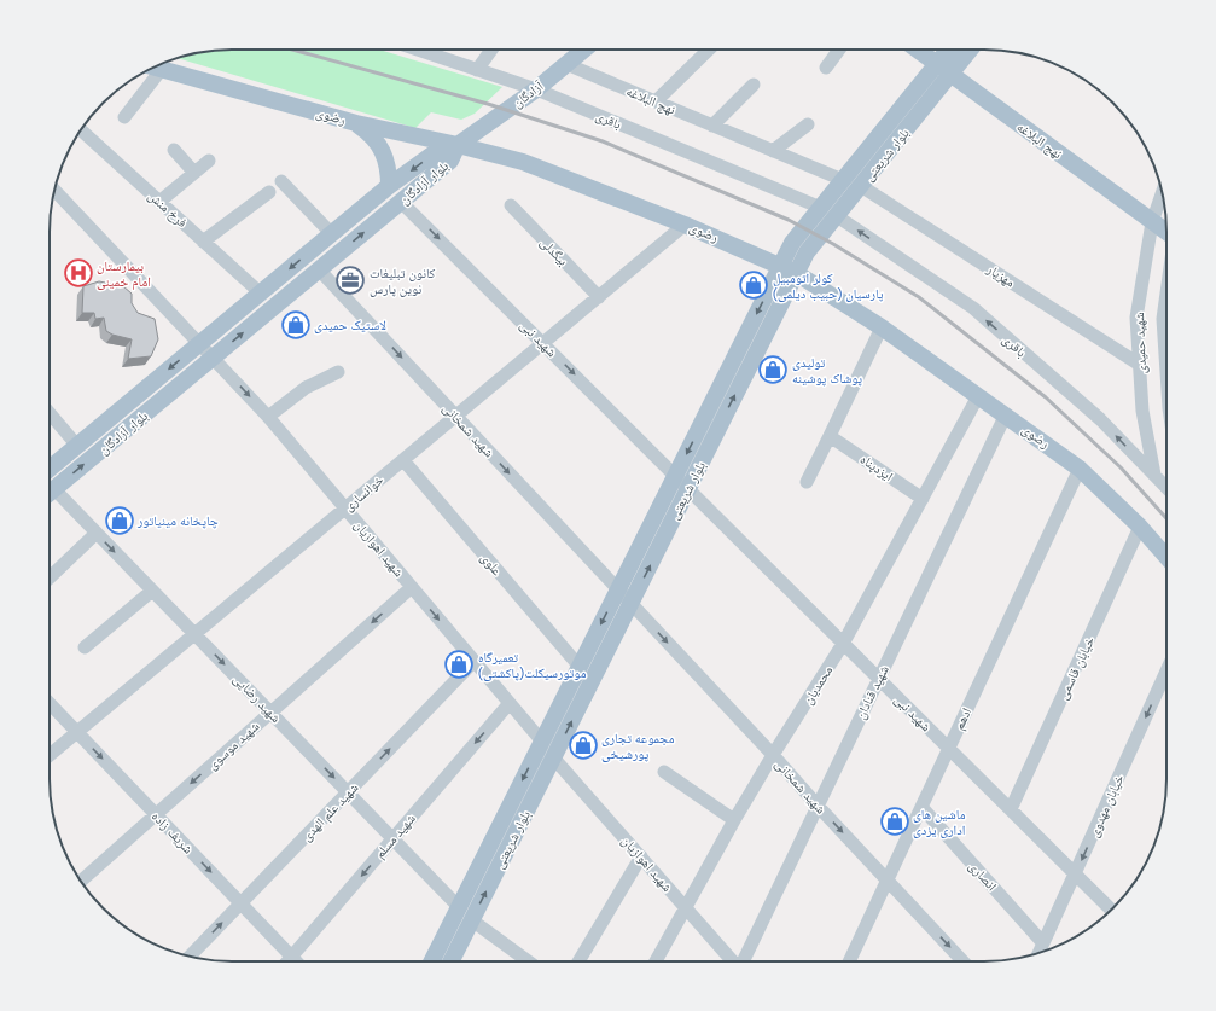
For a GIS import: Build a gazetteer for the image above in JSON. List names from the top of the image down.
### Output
{
  "streets": {
    "main road": [
      "آزادگان",
      "نهج البلاغه",
      "رضوی",
      "بلوار شریعتی",
      "بلوار آزادگان"
    ],
    "street": [
      "باقری",
      "فرخ منش",
      "بیگدلی",
      "مهزیار",
      "شهید نبی",
      "شهید حمیدی",
      "شهید شمخانی",
      "ایزدپناه",
      "خوانساری",
      "شهید اهوازیان",
      "علوی",
      "خیابان قاسمی",
      "محمدیان",
      "شهید قنادان",
      "شهید رضایی",
      "ادهم",
      "شهید موسوی",
      "خیابان مهدوی",
      "شهید علم الهدی",
      "شریف زاده",
      "شهید مسلم",
      "انصاری"
    ]
  },
  "crossings": [
    ["آزادگان", "نهج البلاغه"],
    ["آزادگان", "رضوی"],
    ["آزادگان", "باقری"],
    ["آزادگان", "بلوار آزادگان"],
    ["نهج البلاغه", "بلوار شریعتی"],
    ["نهج البلاغه", "شهید حمیدی"],
    ["رضوی", "بلوار شریعتی"],
    ["رضوی", "بلوار آزادگان"],
    ["رضوی", "خوانساری"],
    ["رضوی", "خیابان قاسمی"],
    ["رضوی", "محمدیان"],
    ["رضوی", "شهید قنادان"],
    ["رضوی", "ادهم"],
    ["باقری", "بلوار شریعتی"],
    ["باقری", "شهید حمیدی"],
    ["بلوار شریعتی", "مهزیار"],
    ["بلوار شریعتی", "شهید نبی"],
    ["بلوار شریعتی", "شهید شمخانی"],
    ["بلوار شریعتی", "شهید اهوازیان"],
    ["بلوار شریعتی", "علوی"],
    ["بلوار شریعتی", "شهید رضایی"],
    ["بلوار آزادگان", "فرخ منش"],
    ["بلوار آزادگان", "شهید نبی"],
    ["بلوار آزادگان", "شهید شمخانی"],
    ["بلوار آزادگان", "شهید اهوازیان"],
    ["بیگدلی", "خوانساری"],
    ["مهزیار", "شهید حمیدی"],
    ["شهید نبی", "خوانساری"],
    ["شهید نبی", "خیابان قاسمی"],
    ["شهید نبی", "محمدیان"],
    ["شهید نبی", "شهید قنادان"],
    ["شهید نبی", "ادهم"],
    ["شهید نبی", "خیابان مهدوی"],
    ["شهید شمخانی", "خوانساری"],
    ["شهید شمخانی", "محمدیان"],
    ["شهید شمخانی", "شهید قنادان"],
    ["شهید شمخانی", "ادهم"],
    ["ایزدپناه", "محمدیان"],
    ["خوانساری", "شهید اهوازیان"],
    ["خوانساری", "علوی"],
    ["خوانساری", "شهید رضایی"],
    ["خوانساری", "شریف زاده"],
    ["شهید اهوازیان", "محمدیان"],
    ["شهید اهوازیان", "شهید موسوی"],
    ["شهید اهوازیان", "شهید علم الهدی"],
    ["شهید اهوازیان", "شهید مسلم"],
    ["شهید رضایی", "شهید موسوی"],
    ["شهید رضایی", "شهید علم الهدی"],
    ["شهید رضایی", "شهید مسلم"],
    ["ادهم", "انصاری"],
    ["شهید موسوی", "شریف زاده"],
    ["خیابان مهدوی", "انصاری"],
    ["شهید علم الهدی", "شریف زاده"],
    ["شریف زاده", "شهید مسلم"]
  ],
  "one_way": [
    "باقری",
    "شهید نبی",
    "شهید شمخانی",
    "شهید رضایی",
    "شهید موسوی",
    "خیابان مهدوی",
    "شهید علم الهدی",
    "شریف زاده",
    "شهید مسلم"
  ],
  "places": {
    "hospital": ["بیمارستان امام خمینی"],
    "office": ["کانون تبلیغات نوین پارس"],
    "shop": [
      "کولر اتومبیل پارسیان (حبیب دیلمی)",
      "لاستیک حمیدی",
      "تولیدی پوشاک پوشینه",
      "چاپخانه مینیاتور",
      "تعمیرگاه موتورسیکلت(پاکشتی)",
      "مجموعه تجاری پورشیخی",
      "ماشین های اداری یزدی"
    ]
  }
}
